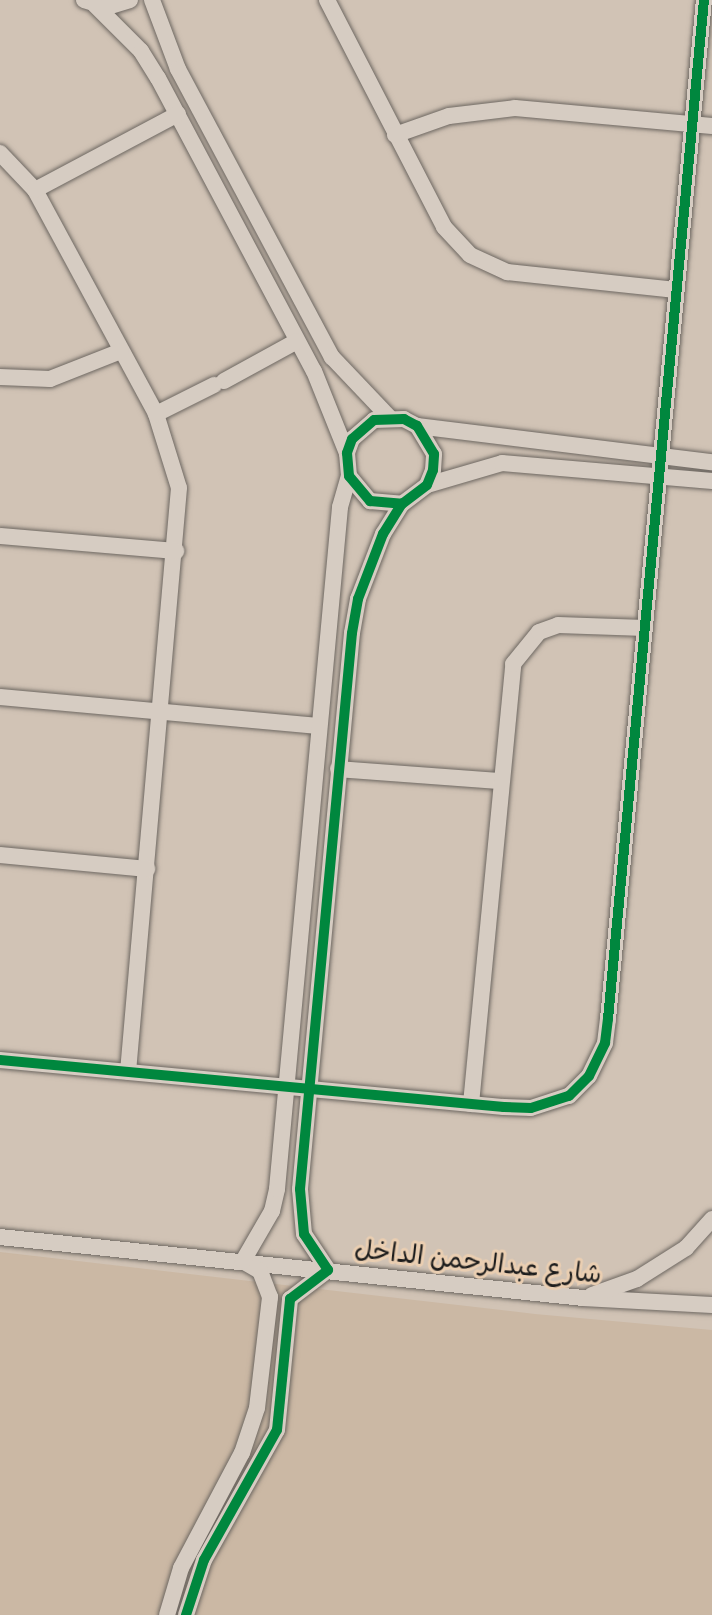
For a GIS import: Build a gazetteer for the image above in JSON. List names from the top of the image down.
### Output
{
  "streets": {
    "street": ["شارع عبدالرحمن الداخل"]
  }
}
